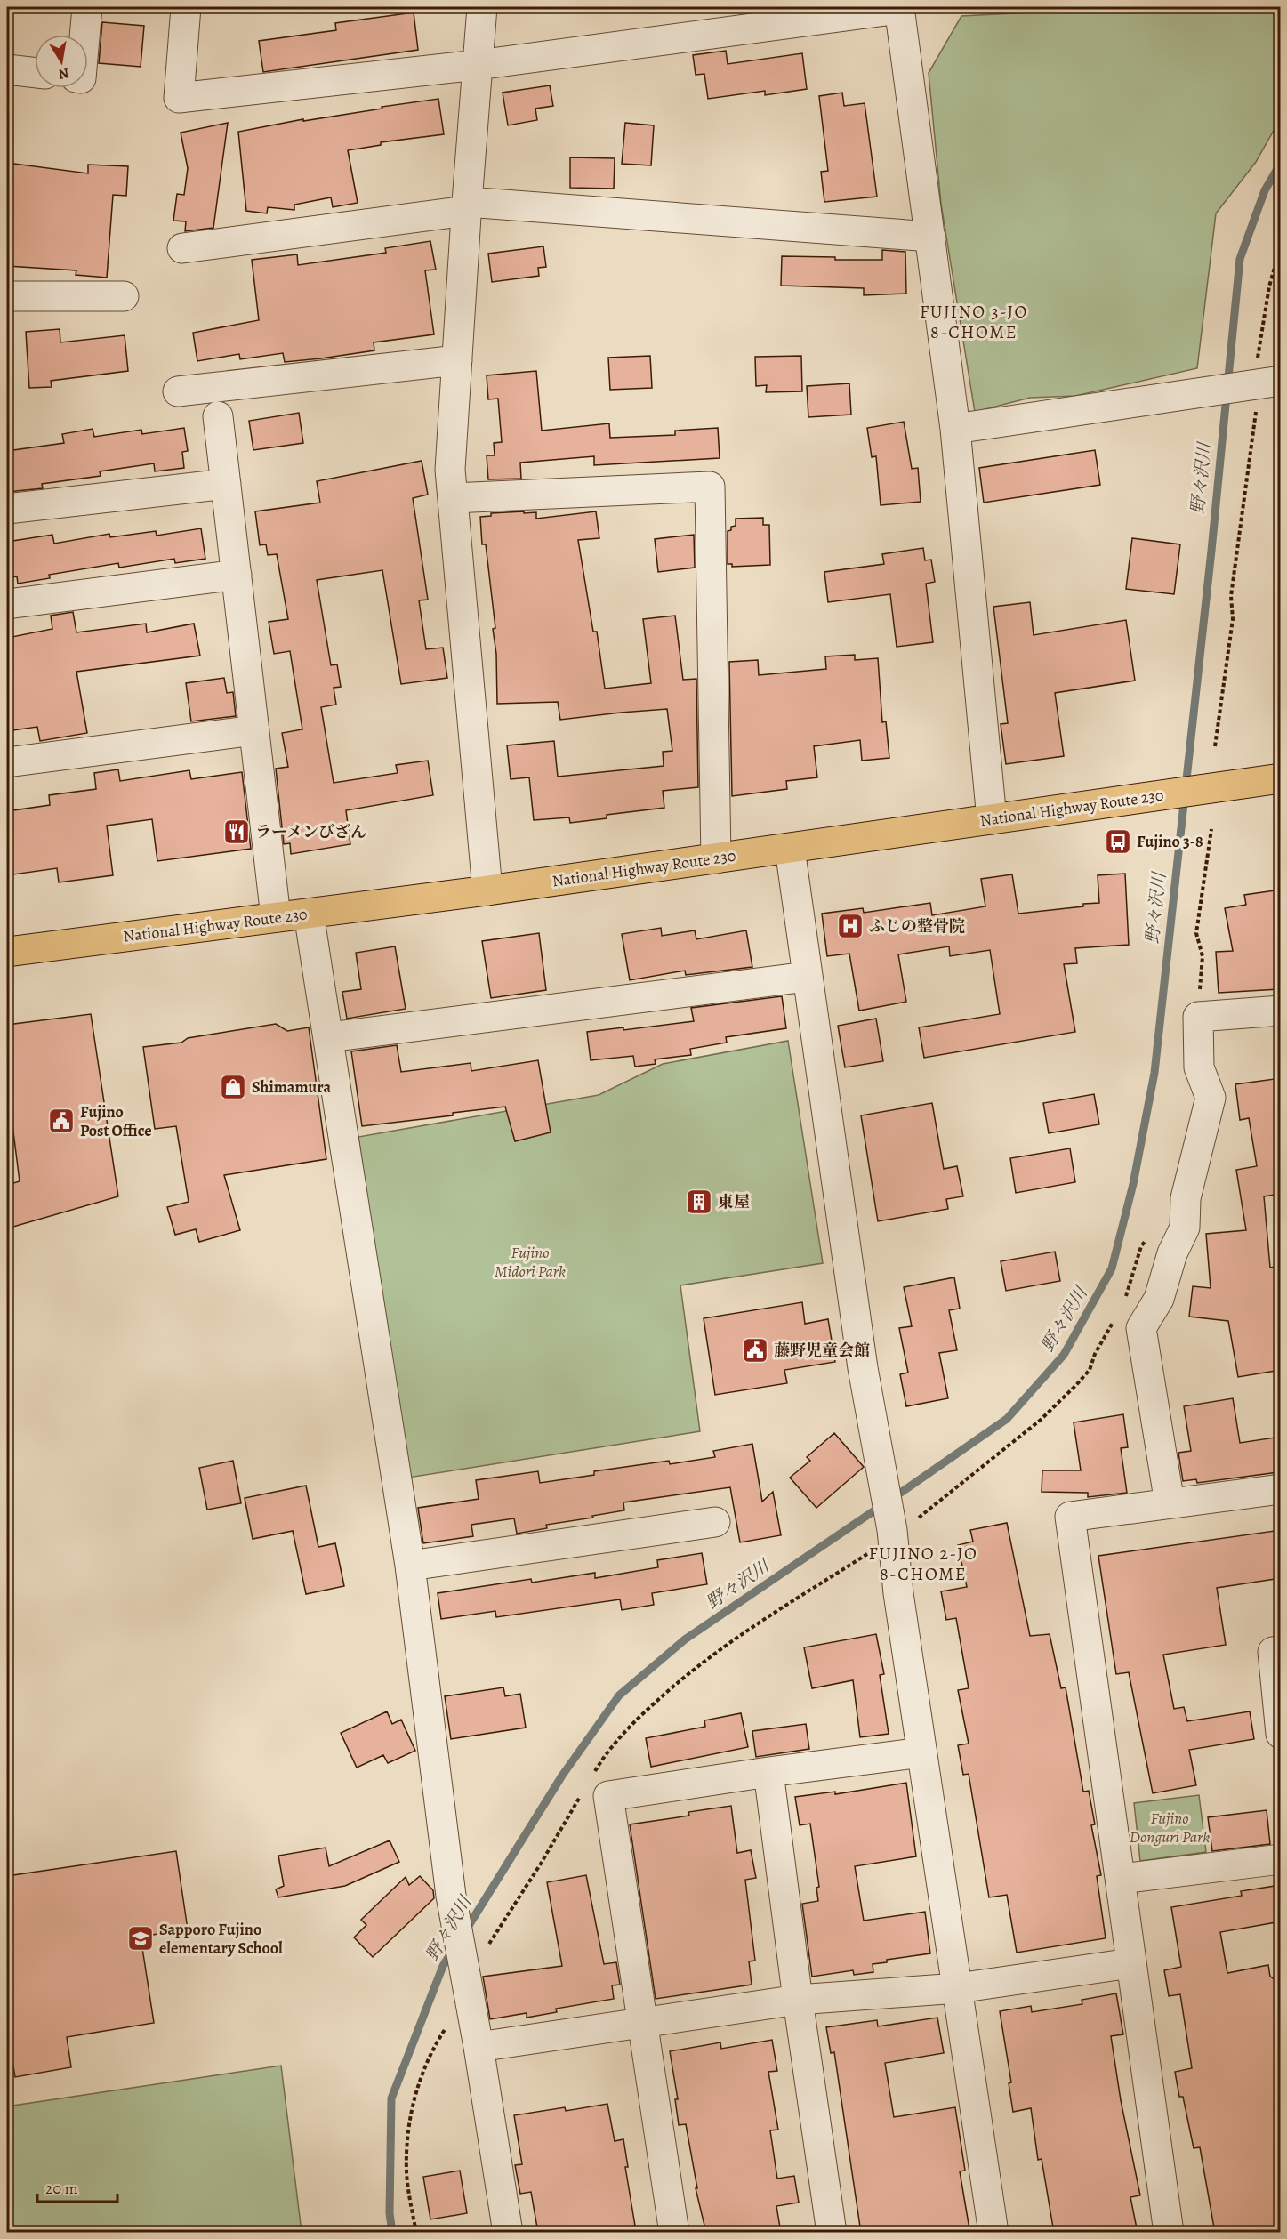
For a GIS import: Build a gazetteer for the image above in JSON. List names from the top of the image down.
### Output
{
  "streets": {
    "highway": ["National Highway Route 230"]
  },
  "districts": ["FUJINO 3-JO 8-CHOME", "FUJINO 2-JO 8-CHOME"],
  "water": ["野々沢川"],
  "parks": ["Fujino Midori Park", "Fujino Donguri Park"],
  "places": {
    "restaurant": ["ラーメンびざん"],
    "bus stop": ["Fujino 3-8"],
    "hospital": ["ふじの整骨院"],
    "shop": ["Shimamura"],
    "public building": ["Fujino Post Office", "藤野児童会館"],
    "building": ["東屋"],
    "school or university": ["Sapporo Fujino elementary School"]
  },
  "scale_bar": "20 m",
  "north": "bottom"
}
